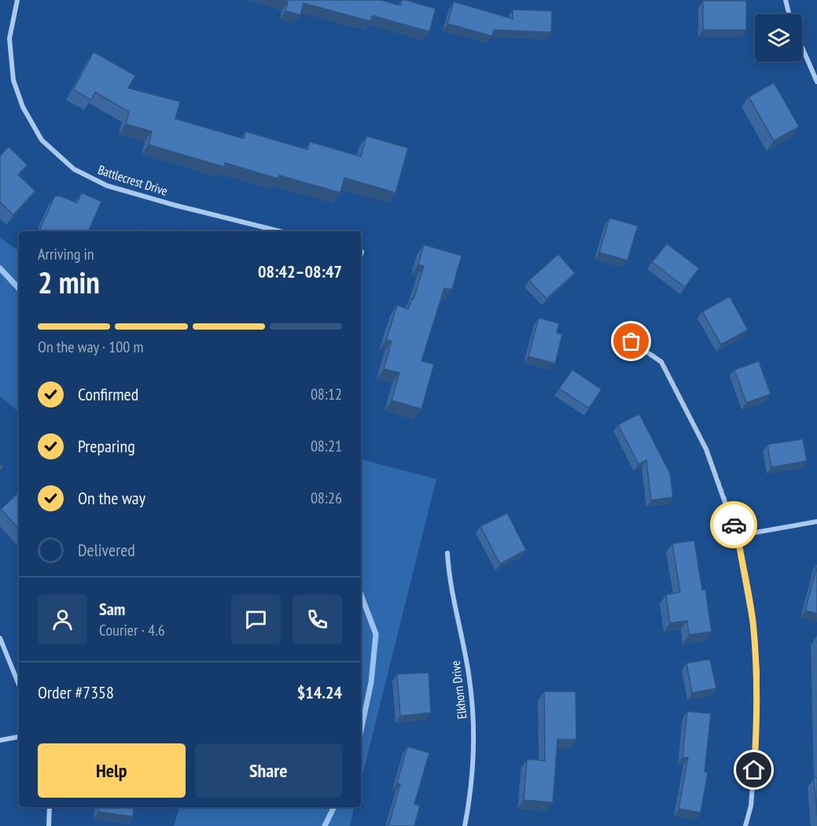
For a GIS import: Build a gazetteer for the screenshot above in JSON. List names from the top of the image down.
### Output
{
  "streets": {
    "street": ["Battlecrest Drive", "Elkhorn Drive"]
  },
  "page": {
    "heading": ["2 min", "Arriving in", "08:42–08:47"],
    "panel": [
      "Sam",
      "Courier · 4.6",
      "Order #7358",
      "$14.24"
    ],
    "bar": "On the way · 100 m",
    "list": [
      ["Confirmed", "08:12"],
      ["Preparing", "08:21"],
      ["On the way", "08:26"],
      "Delivered"
    ],
    "buttons": ["Help", "Share"]
  }
}
